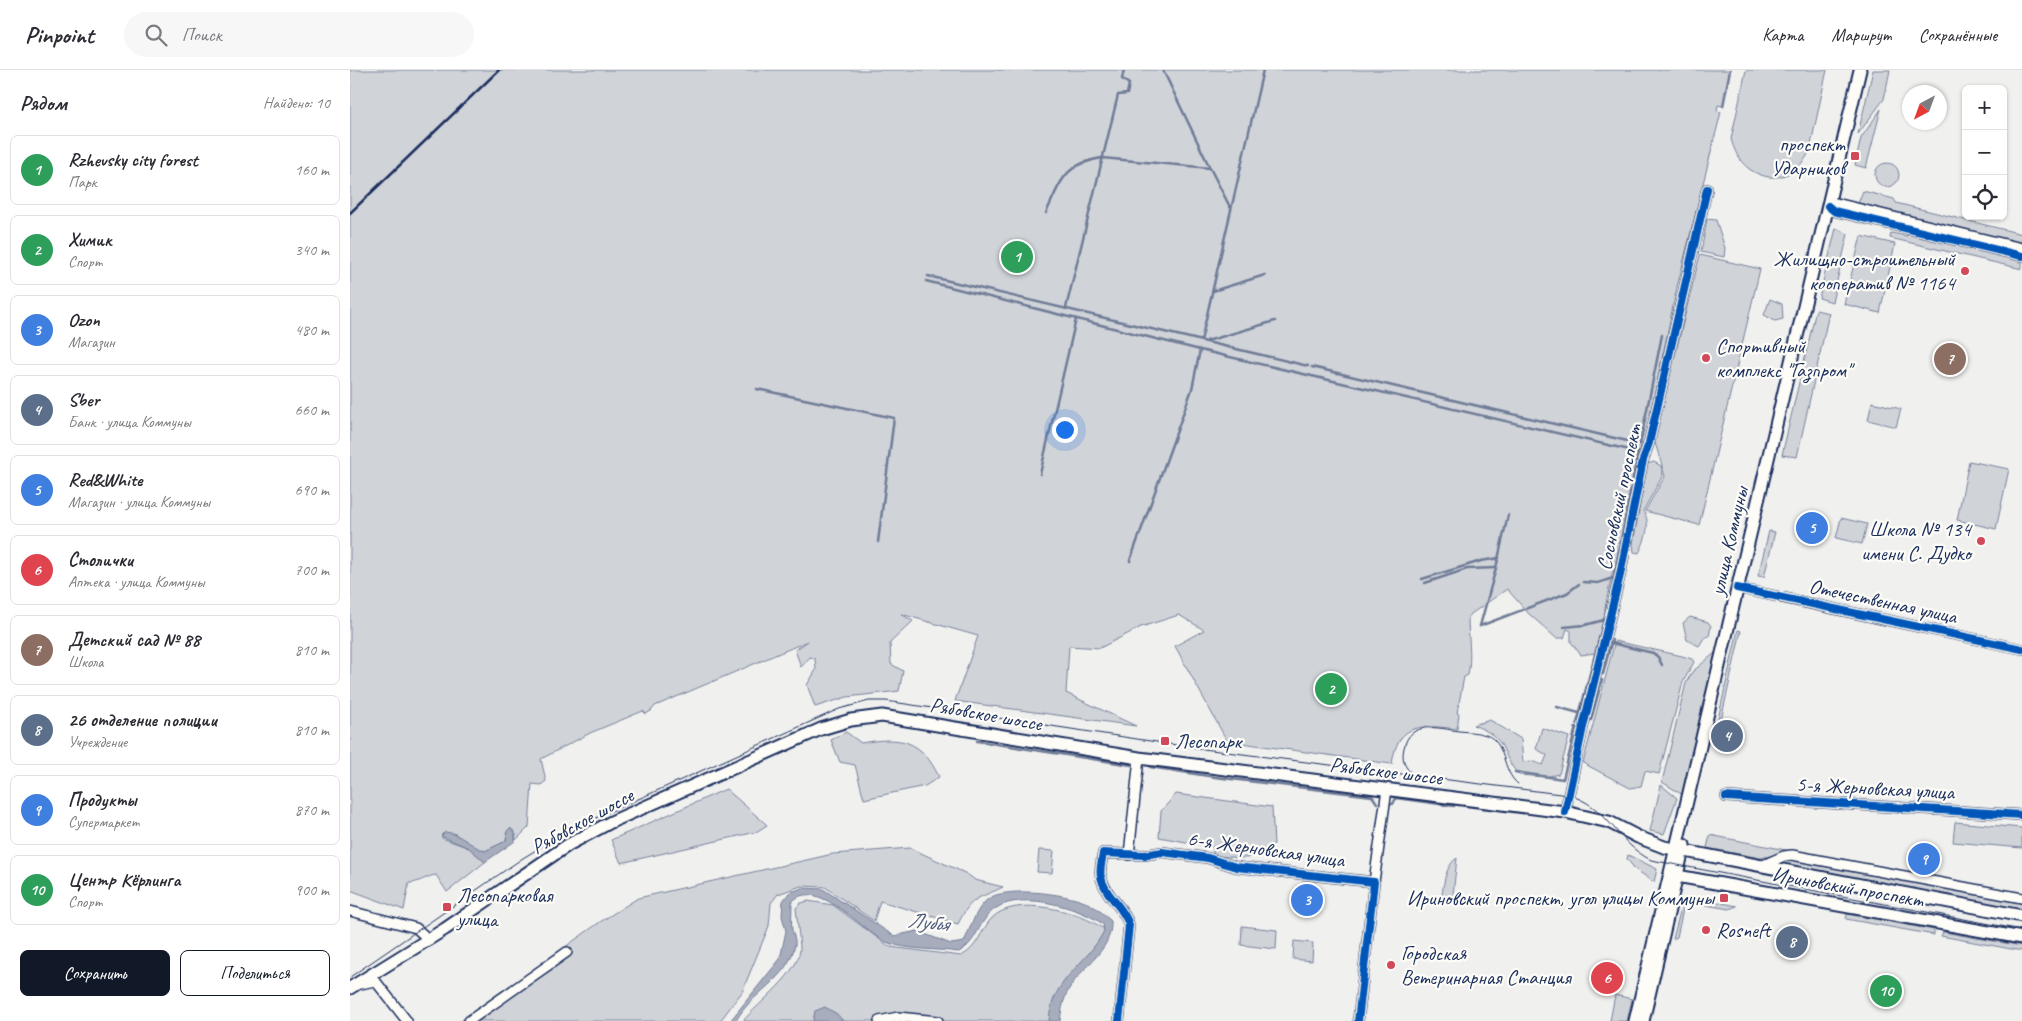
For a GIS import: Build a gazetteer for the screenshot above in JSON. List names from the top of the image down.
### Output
{
  "streets": {
    "main road": ["улица Коммуны", "Рябовское шоссе", "Ириновский проспект"],
    "street": [
      "Сосновский проспект",
      "Отечественная улица",
      "5-я Жерновская улица",
      "6-я Жерновская улица"
    ]
  },
  "crossings": [
    ["Сосновский проспект", "Рябовское шоссе"],
    ["улица Коммуны", "Отечественная улица"],
    ["улица Коммуны", "Рябовское шоссе"],
    ["улица Коммуны", "Ириновский проспект"],
    ["Рябовское шоссе", "Ириновский проспект"]
  ],
  "water": ["Лубья"],
  "places": {
    "transit": [
      "проспект Ударников",
      "Лесопарк",
      "Ириновский проспект, угол улицы Коммуны",
      "Лесопарковая улица"
    ],
    "other": [
      "Жилищно-строительный кооператив № 1164",
      "Cпортивный комплекс \"Газпром\"",
      "Школа № 134 имени С. Дудко",
      "Rosneft",
      "Городская Ветеринарная Станция"
    ]
  },
  "north": "bottom left",
  "page": {
    "header": "Pinpoint",
    "search": "Поиск",
    "nav": ["Карта", "Маршрут", "Сохранённые"],
    "heading": ["Рядом", "Найдено: 10"],
    "map_buttons": ["+", "−"],
    "list": [
      {
        "mark": "1",
        "name": "Rzhevsky city forest",
        "note": "Парк",
        "value": "160 m"
      },
      {
        "mark": "2",
        "name": "Химик",
        "note": "Спорт",
        "value": "340 m"
      },
      {
        "mark": "3",
        "name": "Ozon",
        "note": "Магазин",
        "value": "480 m"
      },
      {
        "mark": "4",
        "name": "Sber",
        "note": "Банк · улица Коммуны",
        "value": "660 m"
      },
      {
        "mark": "5",
        "name": "Red&White",
        "note": "Магазин · улица Коммуны",
        "value": "690 m"
      },
      {
        "mark": "6",
        "name": "Столички",
        "note": "Аптека · улица Коммуны",
        "value": "700 m"
      },
      {
        "mark": "7",
        "name": "Детский сад № 88",
        "note": "Школа",
        "value": "810 m"
      },
      {
        "mark": "8",
        "name": "26 отделение полиции",
        "note": "Учреждение",
        "value": "810 m"
      },
      {
        "mark": "9",
        "name": "Продукты",
        "note": "Супермаркет",
        "value": "870 m"
      },
      {
        "mark": "10",
        "name": "Центр Кёрлинга",
        "note": "Спорт",
        "value": "900 m"
      }
    ],
    "pins": [
      "1",
      "7",
      "5",
      "2",
      "4",
      "9",
      "3",
      "8",
      "6",
      "10"
    ],
    "buttons": ["Сохранить", "Поделиться"]
  }
}
